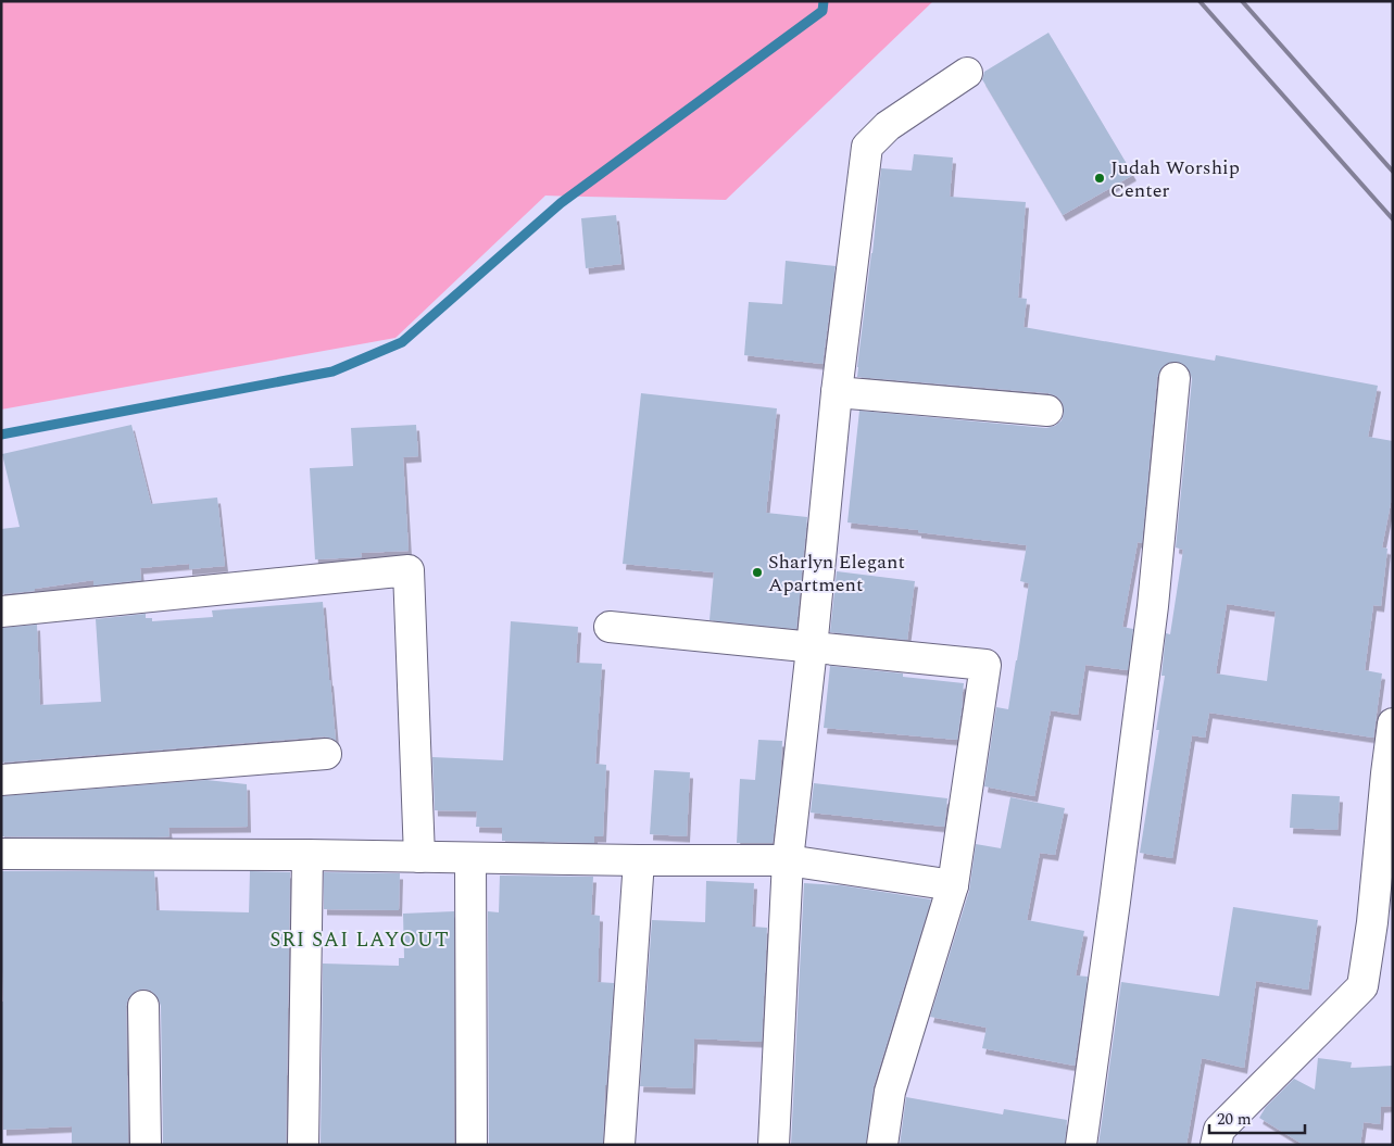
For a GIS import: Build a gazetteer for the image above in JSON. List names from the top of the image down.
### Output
{
  "districts": ["SRI SAI LAYOUT"],
  "places": ["Judah Worship Center", "Sharlyn Elegant Apartment"],
  "scale_bar": "20 m"
}
